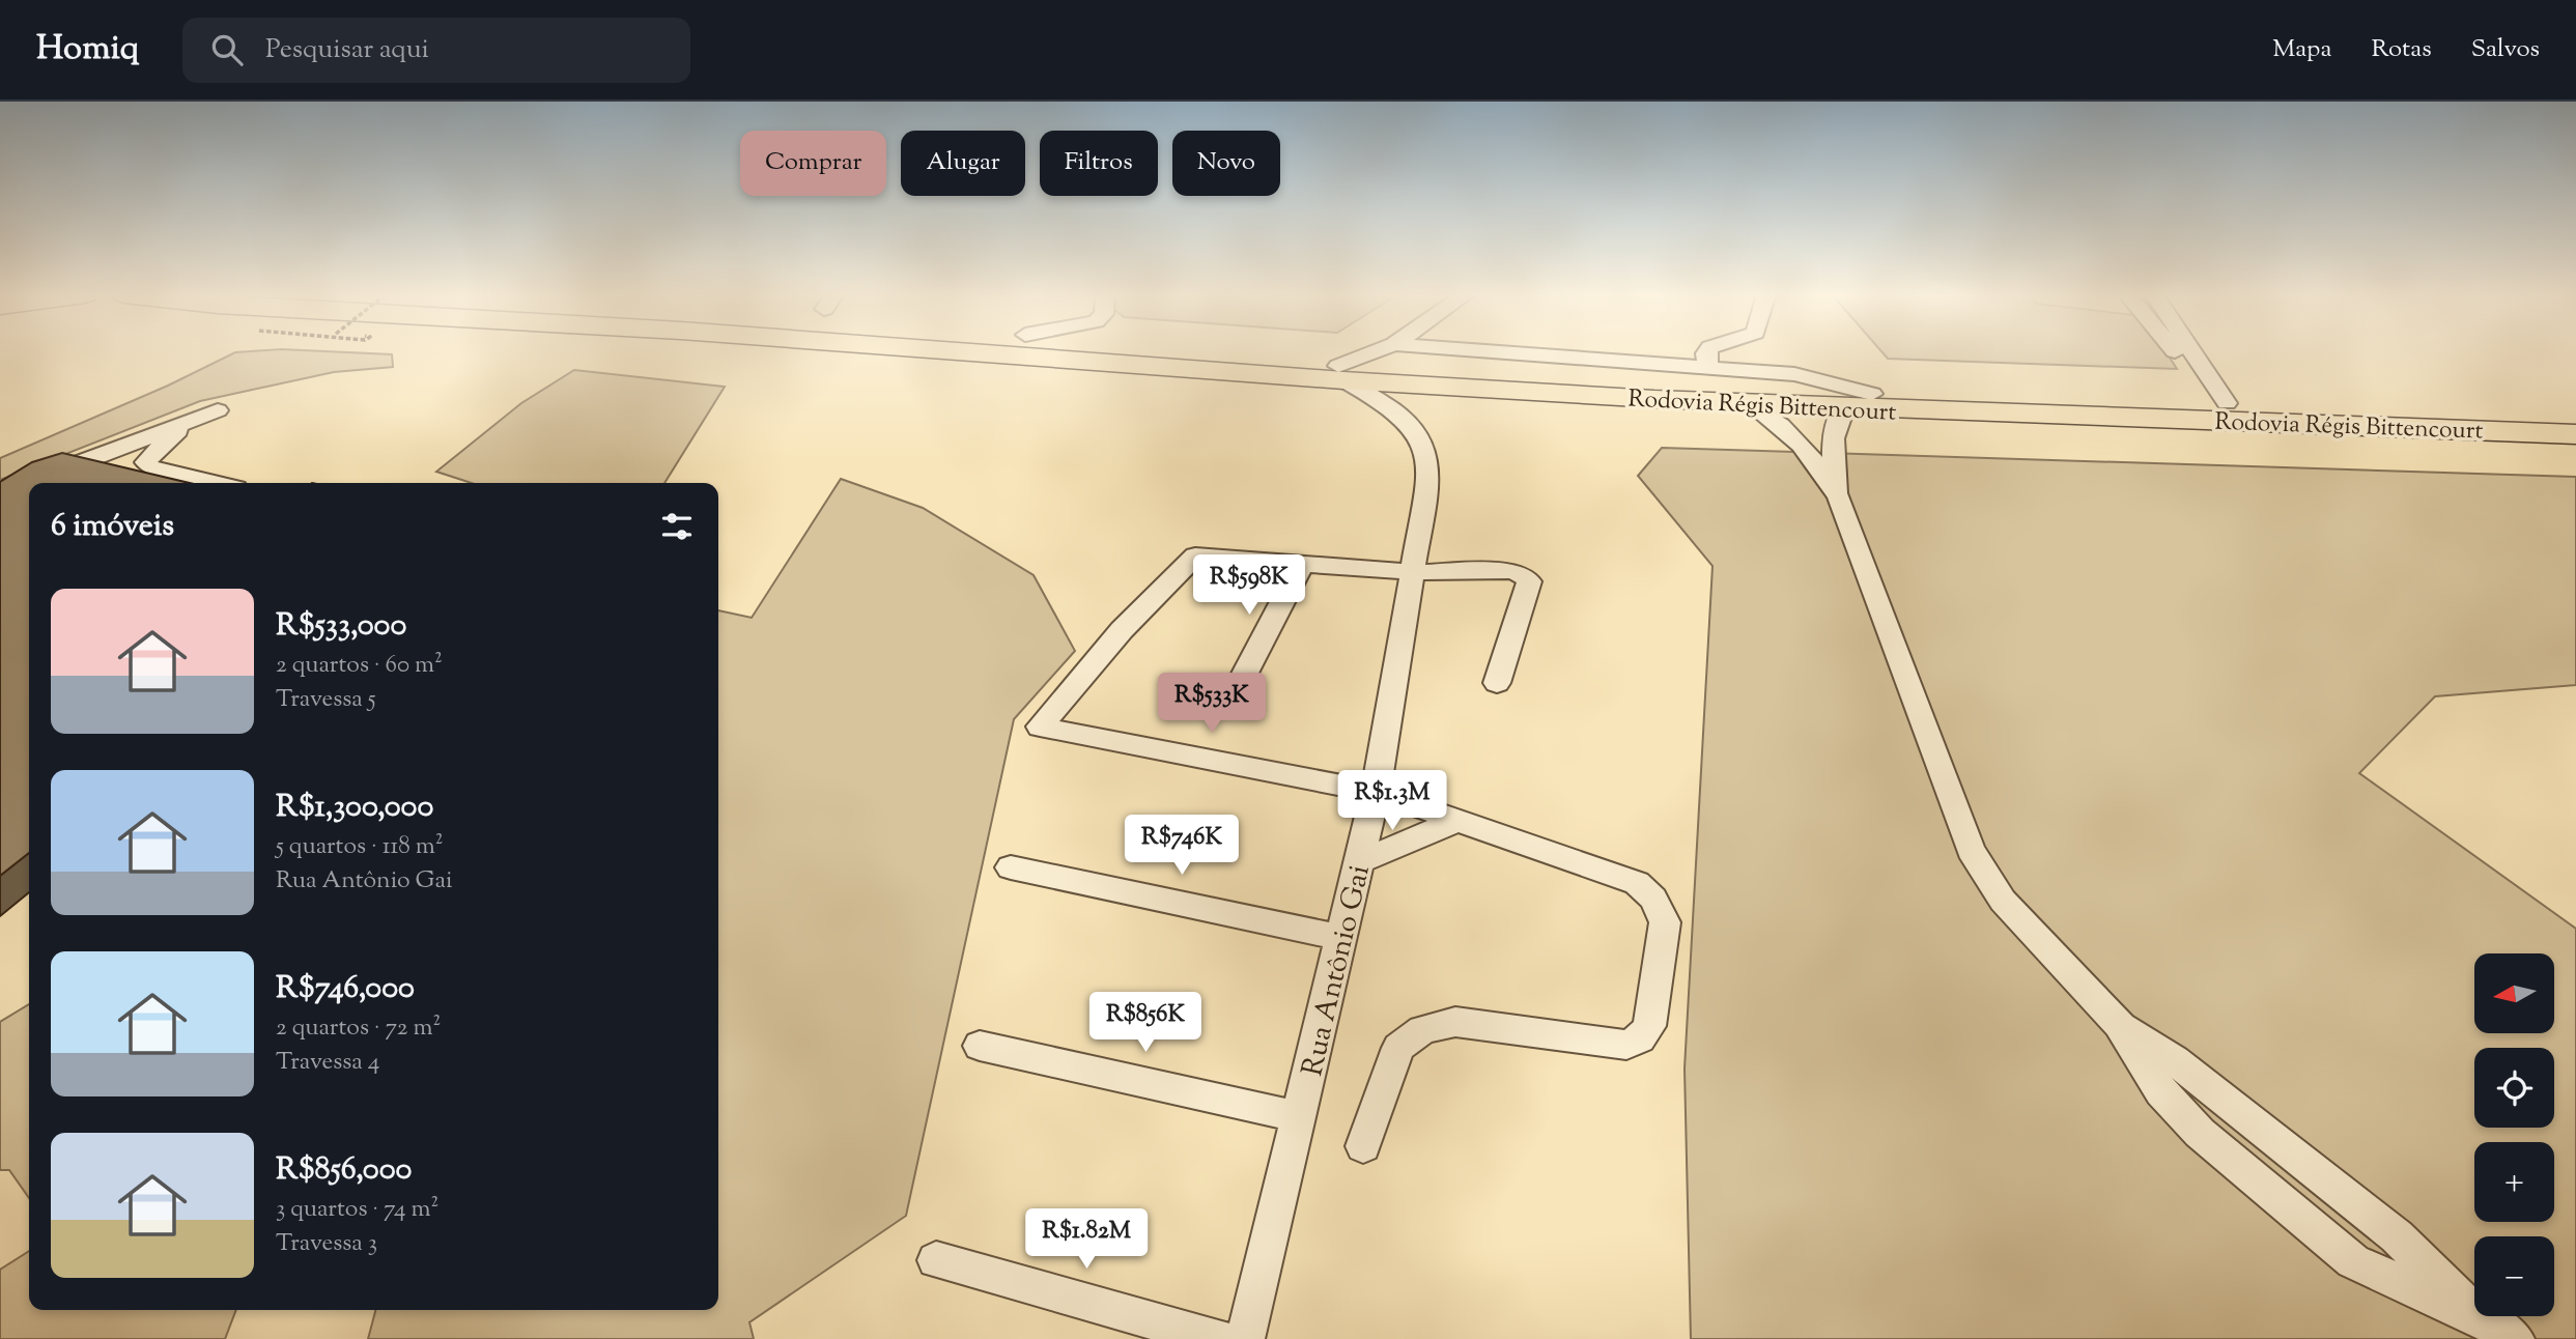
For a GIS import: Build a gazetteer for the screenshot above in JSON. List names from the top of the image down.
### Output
{
  "streets": {
    "highway": ["Rodovia Régis Bittencourt"],
    "street": ["Rua Antônio Gai"]
  },
  "crossings": [
    ["Rodovia Régis Bittencourt", "Rua Antônio Gai"]
  ],
  "north": "left",
  "page": {
    "header": "Homiq",
    "search": "Pesquisar aqui",
    "nav": ["Mapa", "Rotas", "Salvos"],
    "chip": [
      "Comprar",
      "Alugar",
      "Filtros",
      "Novo"
    ],
    "heading": "6 imóveis",
    "price": [
      "R$598K",
      "R$533K",
      "R$1.3M",
      "R$746K",
      "R$856K",
      "R$1.82M"
    ],
    "list": [
      {
        "name": "R$533,000",
        "note": "2 quartos · 60 m² · Travessa 5"
      },
      {
        "name": "R$1,300,000",
        "note": "5 quartos · 118 m² · Rua Antônio Gai"
      },
      {
        "name": "R$746,000",
        "note": "2 quartos · 72 m² · Travessa 4"
      },
      {
        "name": "R$856,000",
        "note": "3 quartos · 74 m² · Travessa 3"
      }
    ],
    "map_buttons": ["+", "−"]
  }
}
